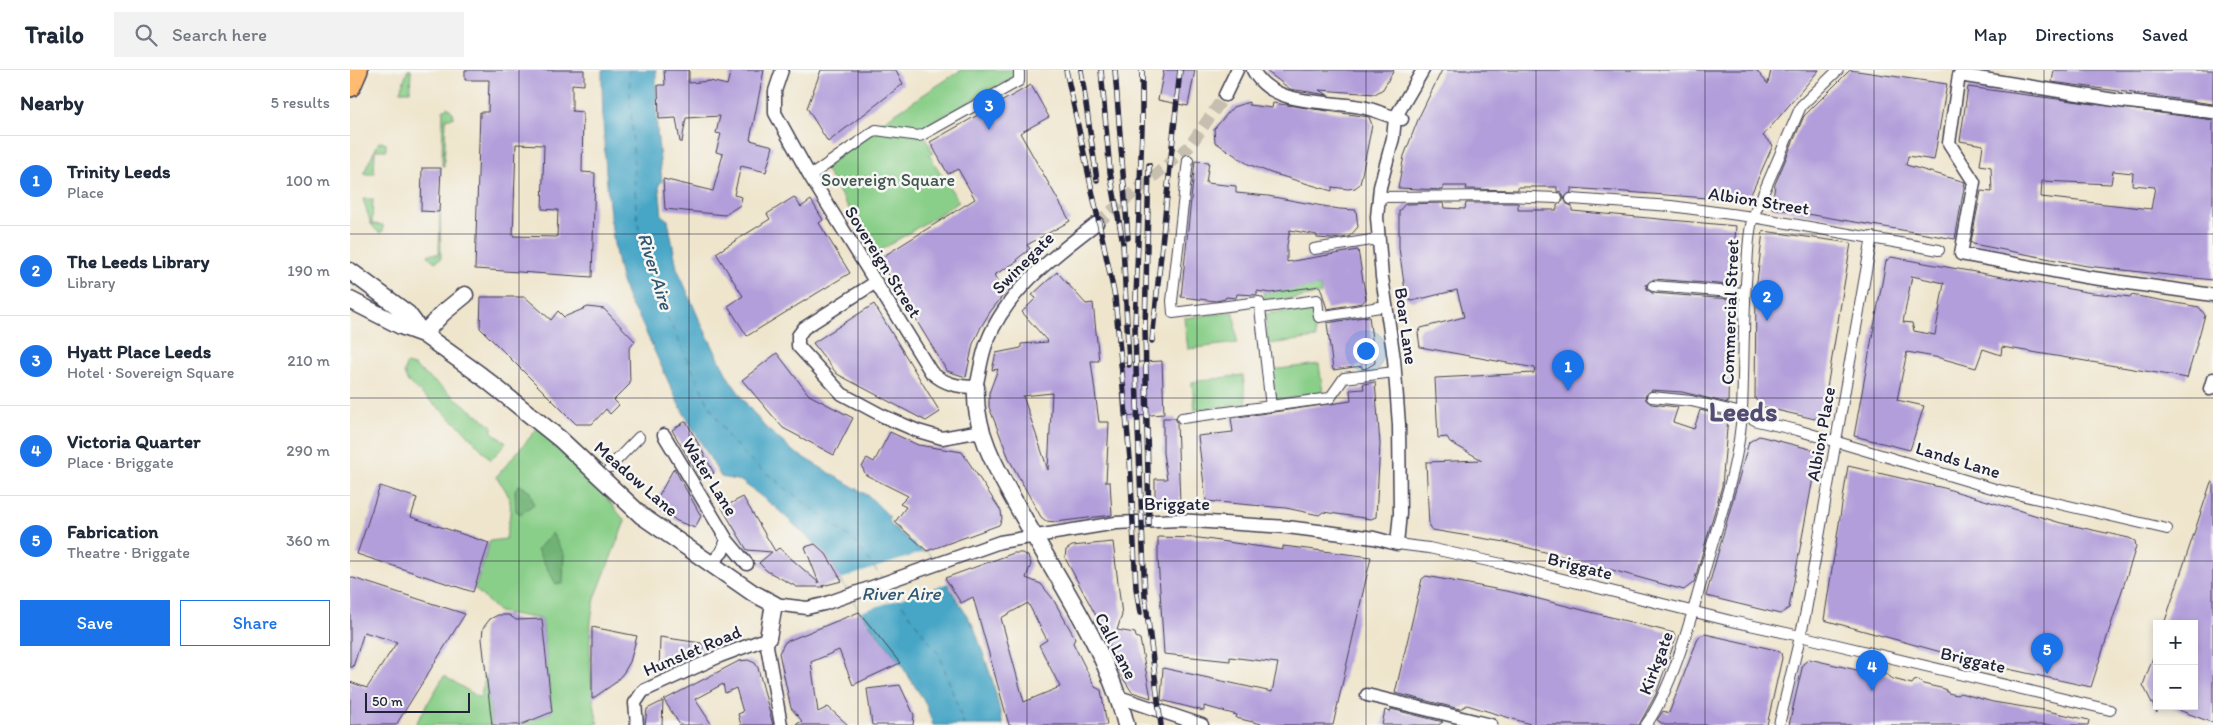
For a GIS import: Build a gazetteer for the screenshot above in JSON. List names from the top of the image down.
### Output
{
  "streets": {
    "street": [
      "Albion Street",
      "Sovereign Street",
      "Swinegate",
      "Commercial Street",
      "Boar Lane",
      "Albion Place",
      "Lands Lane",
      "Water Lane",
      "Meadow Lane",
      "Briggate",
      "Call Lane",
      "Hunslet Road",
      "Kirkgate"
    ]
  },
  "crossings": [
    ["Albion Street", "Commercial Street"],
    ["Albion Street", "Albion Place"],
    ["Sovereign Street", "Swinegate"],
    ["Swinegate", "Briggate"],
    ["Swinegate", "Call Lane"],
    ["Commercial Street", "Lands Lane"],
    ["Commercial Street", "Briggate"],
    ["Commercial Street", "Kirkgate"],
    ["Boar Lane", "Briggate"],
    ["Albion Place", "Lands Lane"],
    ["Albion Place", "Briggate"],
    ["Water Lane", "Meadow Lane"],
    ["Meadow Lane", "Briggate"],
    ["Briggate", "Call Lane"],
    ["Briggate", "Kirkgate"]
  ],
  "districts": ["Leeds"],
  "water": ["River Aire"],
  "parks": ["Sovereign Square"],
  "scale_bar": "50 m",
  "page": {
    "header": "Trailo",
    "search": "Search here",
    "nav": ["Map", "Directions", "Saved"],
    "heading": ["Nearby", "5 results"],
    "pins": [
      "3",
      "2",
      "1",
      "5",
      "4"
    ],
    "list": [
      {
        "mark": "1",
        "name": "Trinity Leeds",
        "note": "Place",
        "value": "100 m"
      },
      {
        "mark": "2",
        "name": "The Leeds Library",
        "note": "Library",
        "value": "190 m"
      },
      {
        "mark": "3",
        "name": "Hyatt Place Leeds",
        "note": "Hotel · Sovereign Square",
        "value": "210 m"
      },
      {
        "mark": "4",
        "name": "Victoria Quarter",
        "note": "Place · Briggate",
        "value": "290 m"
      },
      {
        "mark": "5",
        "name": "Fabrication",
        "note": "Theatre · Briggate",
        "value": "360 m"
      }
    ],
    "buttons": ["Save", "Share"],
    "map_buttons": ["+", "−"],
    "scale": "50 m"
  }
}
